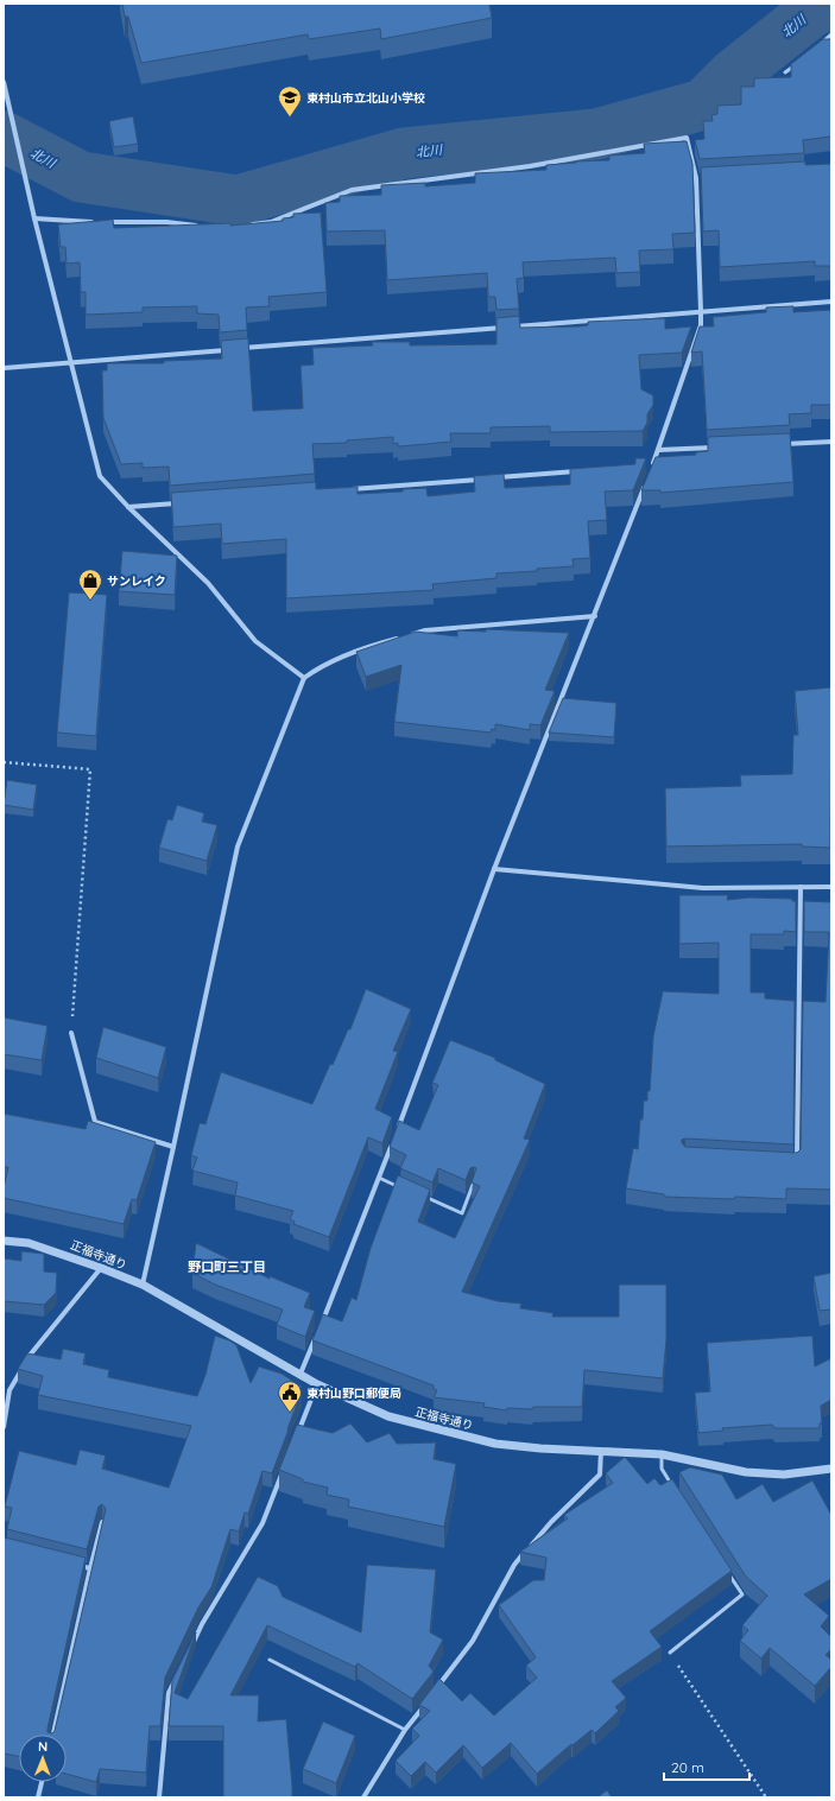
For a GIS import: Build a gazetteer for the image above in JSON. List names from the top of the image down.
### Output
{
  "streets": {
    "street": ["正福寺通り"]
  },
  "districts": ["野口町三丁目"],
  "water": ["北川"],
  "places": {
    "school or university": ["東村山市立北山小学校"],
    "shop": ["サンレイク"],
    "public building": ["東村山野口郵便局"]
  },
  "scale_bar": "20 m",
  "north": "top"
}
